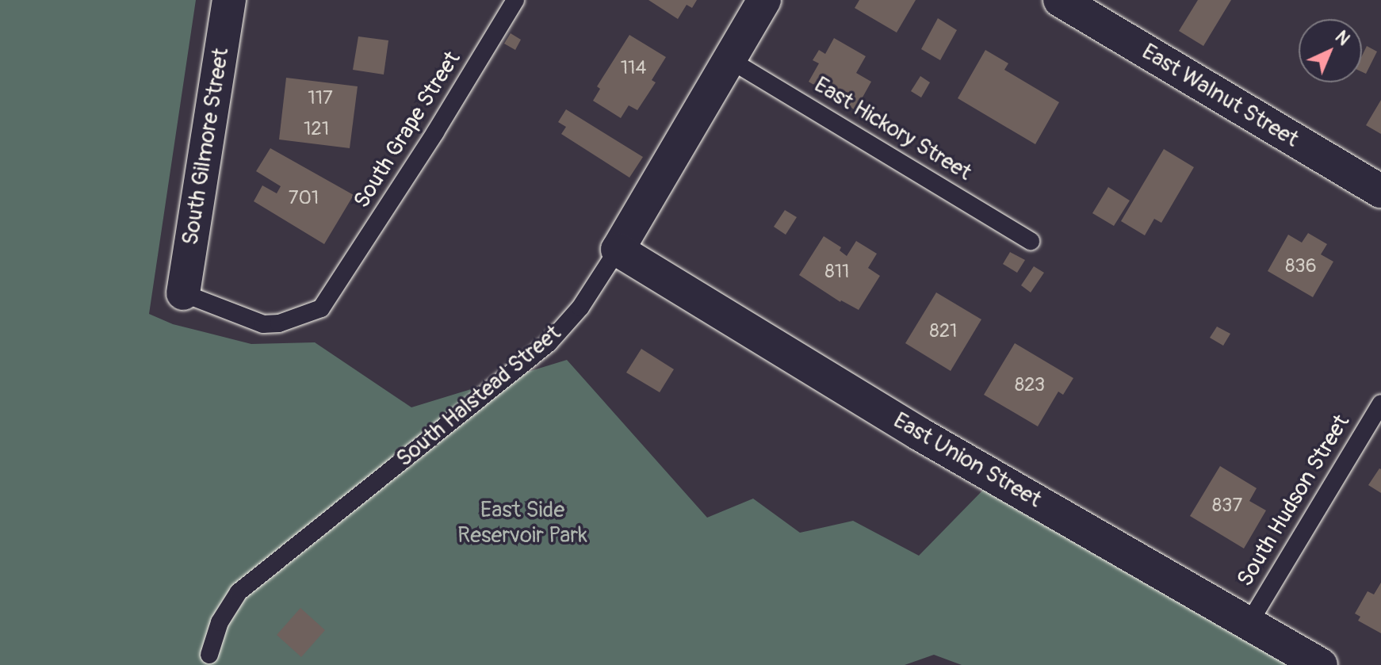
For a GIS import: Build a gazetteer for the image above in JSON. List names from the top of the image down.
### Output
{
  "streets": {
    "street": [
      "East Walnut Street",
      "South Gilmore Street",
      "South Halstead Street",
      "East Union Street"
    ],
    "lane": ["East Hickory Street", "South Grape Street", "South Hudson Street"]
  },
  "crossings": [
    ["East Hickory Street", "South Halstead Street"],
    ["South Grape Street", "South Gilmore Street"],
    ["South Halstead Street", "East Union Street"],
    ["East Union Street", "South Hudson Street"]
  ],
  "parks": ["East Side Reservoir Park"],
  "house_numbers": [
    "114",
    "117",
    "121",
    "701",
    "836",
    "811",
    "821",
    "823",
    "837"
  ],
  "north": "top right"
}
